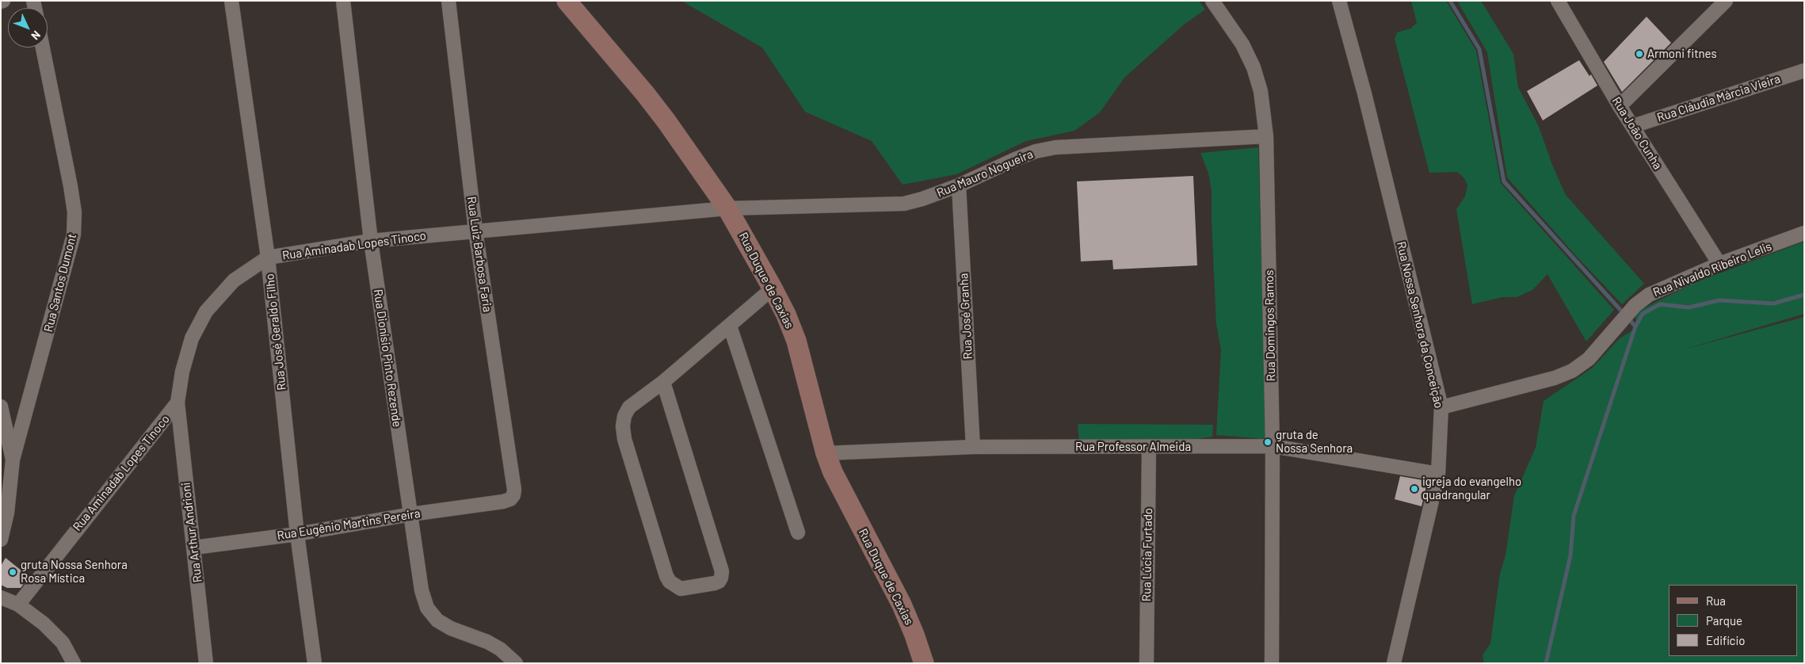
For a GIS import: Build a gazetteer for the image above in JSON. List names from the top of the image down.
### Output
{
  "streets": {
    "street": [
      "Rua Cláudia Márcia Vieira",
      "Rua João Cunha",
      "Rua Mauro Nogueira",
      "Rua Aminadab Lopes Tinoco",
      "Rua Luiz Barbosa Faria",
      "Rua Nivaldo Ribeiro Lelis",
      "Rua Duque de Caxias",
      "Rua Santos Dumont",
      "Rua José Granha",
      "Rua Nossa Senhora da Conceição",
      "Rua Domingos Ramos",
      "Rua José Geraldo Filho",
      "Rua Dionísio Pinto Rezende",
      "Rua Professor Almeida",
      "Rua Eugênio Martins Pereira",
      "Rua Arthur Andrioni",
      "Rua Lúcia Furtado"
    ]
  },
  "crossings": [
    ["Rua Cláudia Márcia Vieira", "Rua João Cunha"],
    ["Rua João Cunha", "Rua Nivaldo Ribeiro Lelis"],
    ["Rua Mauro Nogueira", "Rua Aminadab Lopes Tinoco"],
    ["Rua Mauro Nogueira", "Rua Duque de Caxias"],
    ["Rua Mauro Nogueira", "Rua José Granha"],
    ["Rua Mauro Nogueira", "Rua Domingos Ramos"],
    ["Rua Aminadab Lopes Tinoco", "Rua Luiz Barbosa Faria"],
    ["Rua Aminadab Lopes Tinoco", "Rua Duque de Caxias"],
    ["Rua Aminadab Lopes Tinoco", "Rua José Geraldo Filho"],
    ["Rua Aminadab Lopes Tinoco", "Rua Dionísio Pinto Rezende"],
    ["Rua Aminadab Lopes Tinoco", "Rua Arthur Andrioni"],
    ["Rua Luiz Barbosa Faria", "Rua Eugênio Martins Pereira"],
    ["Rua Nivaldo Ribeiro Lelis", "Rua Nossa Senhora da Conceição"],
    ["Rua Duque de Caxias", "Rua Professor Almeida"],
    ["Rua José Granha", "Rua Professor Almeida"],
    ["Rua Nossa Senhora da Conceição", "Rua Professor Almeida"],
    ["Rua Domingos Ramos", "Rua Professor Almeida"],
    ["Rua José Geraldo Filho", "Rua Eugênio Martins Pereira"],
    ["Rua Dionísio Pinto Rezende", "Rua Eugênio Martins Pereira"],
    ["Rua Professor Almeida", "Rua Lúcia Furtado"],
    ["Rua Eugênio Martins Pereira", "Rua Arthur Andrioni"]
  ],
  "places": [
    "Armoni fitnes",
    "gruta de Nossa Senhora",
    "igreja do evangelho quadrangular",
    "gruta Nossa Senhora Rosa Mística"
  ],
  "legend": ["Rua", "Parque", "Edifício"],
  "north": "bottom right"
}
